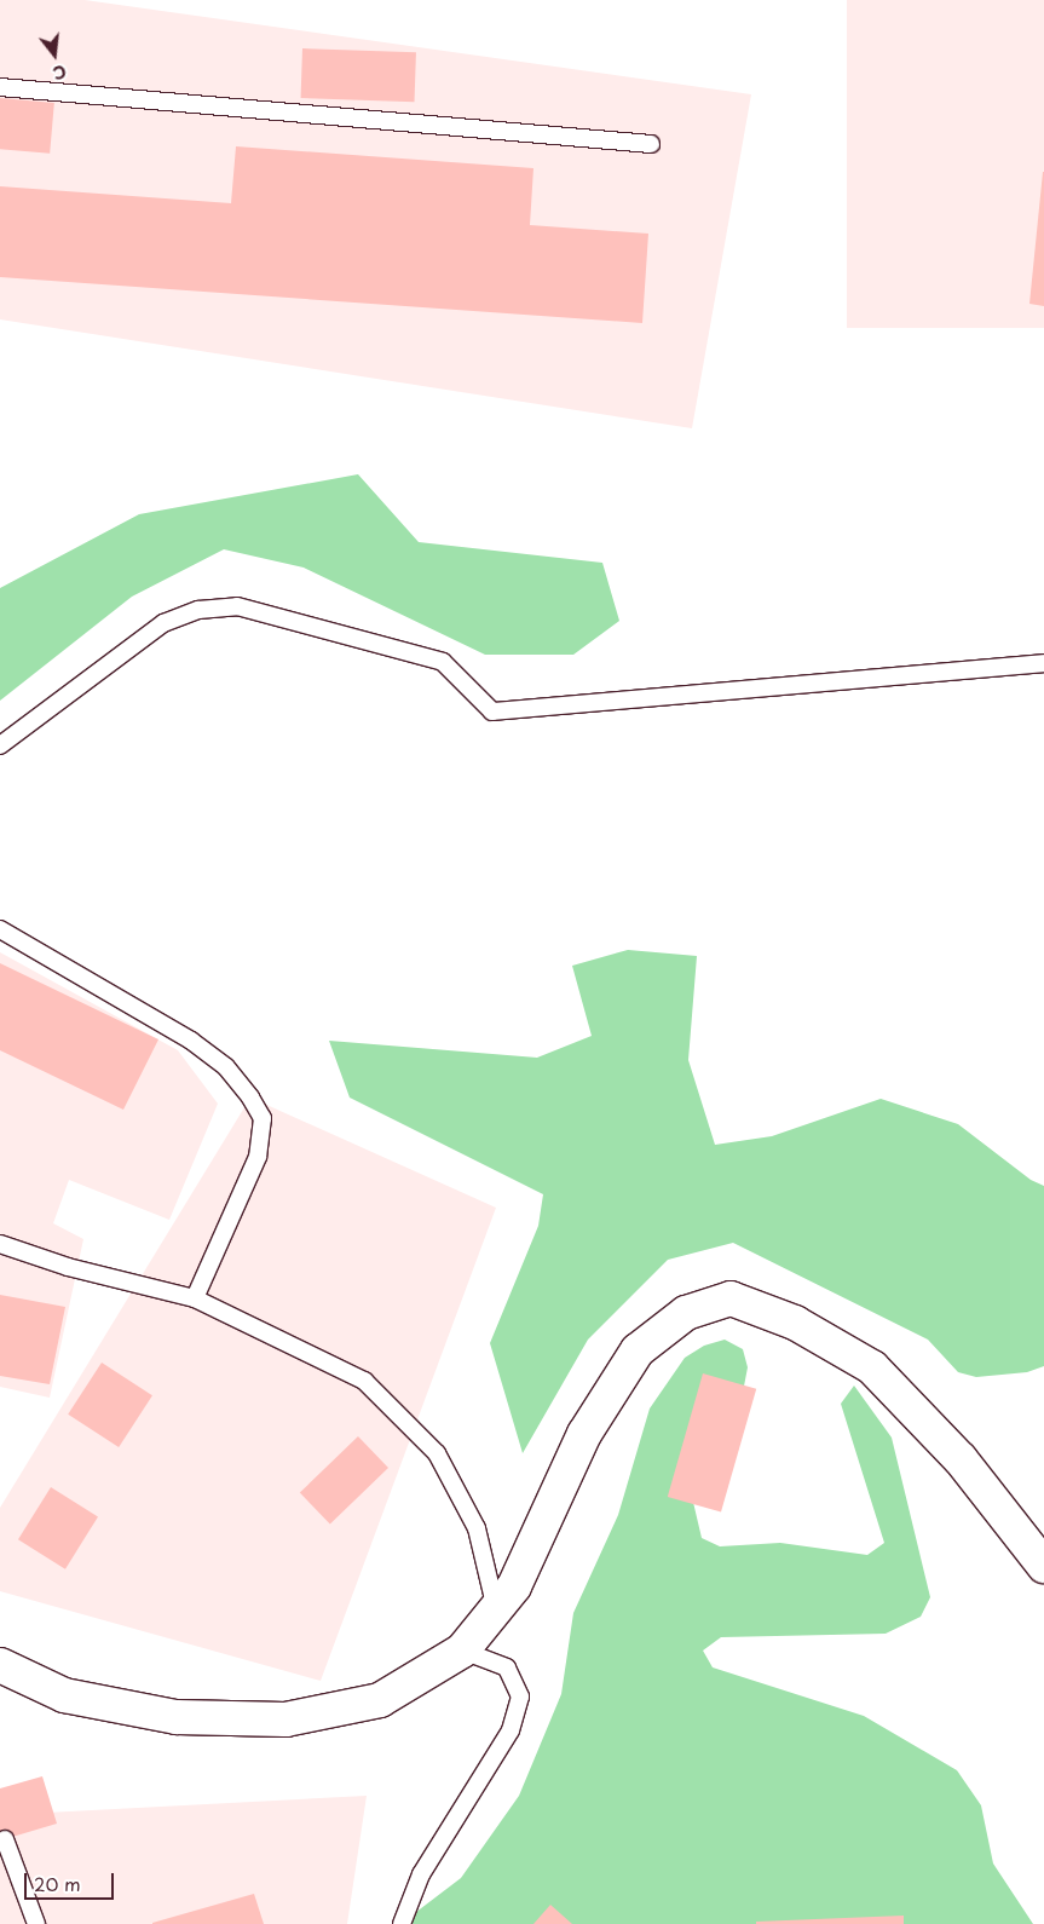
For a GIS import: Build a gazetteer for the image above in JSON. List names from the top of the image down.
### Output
{
  "scale_bar": "20 m",
  "north": "bottom"
}
